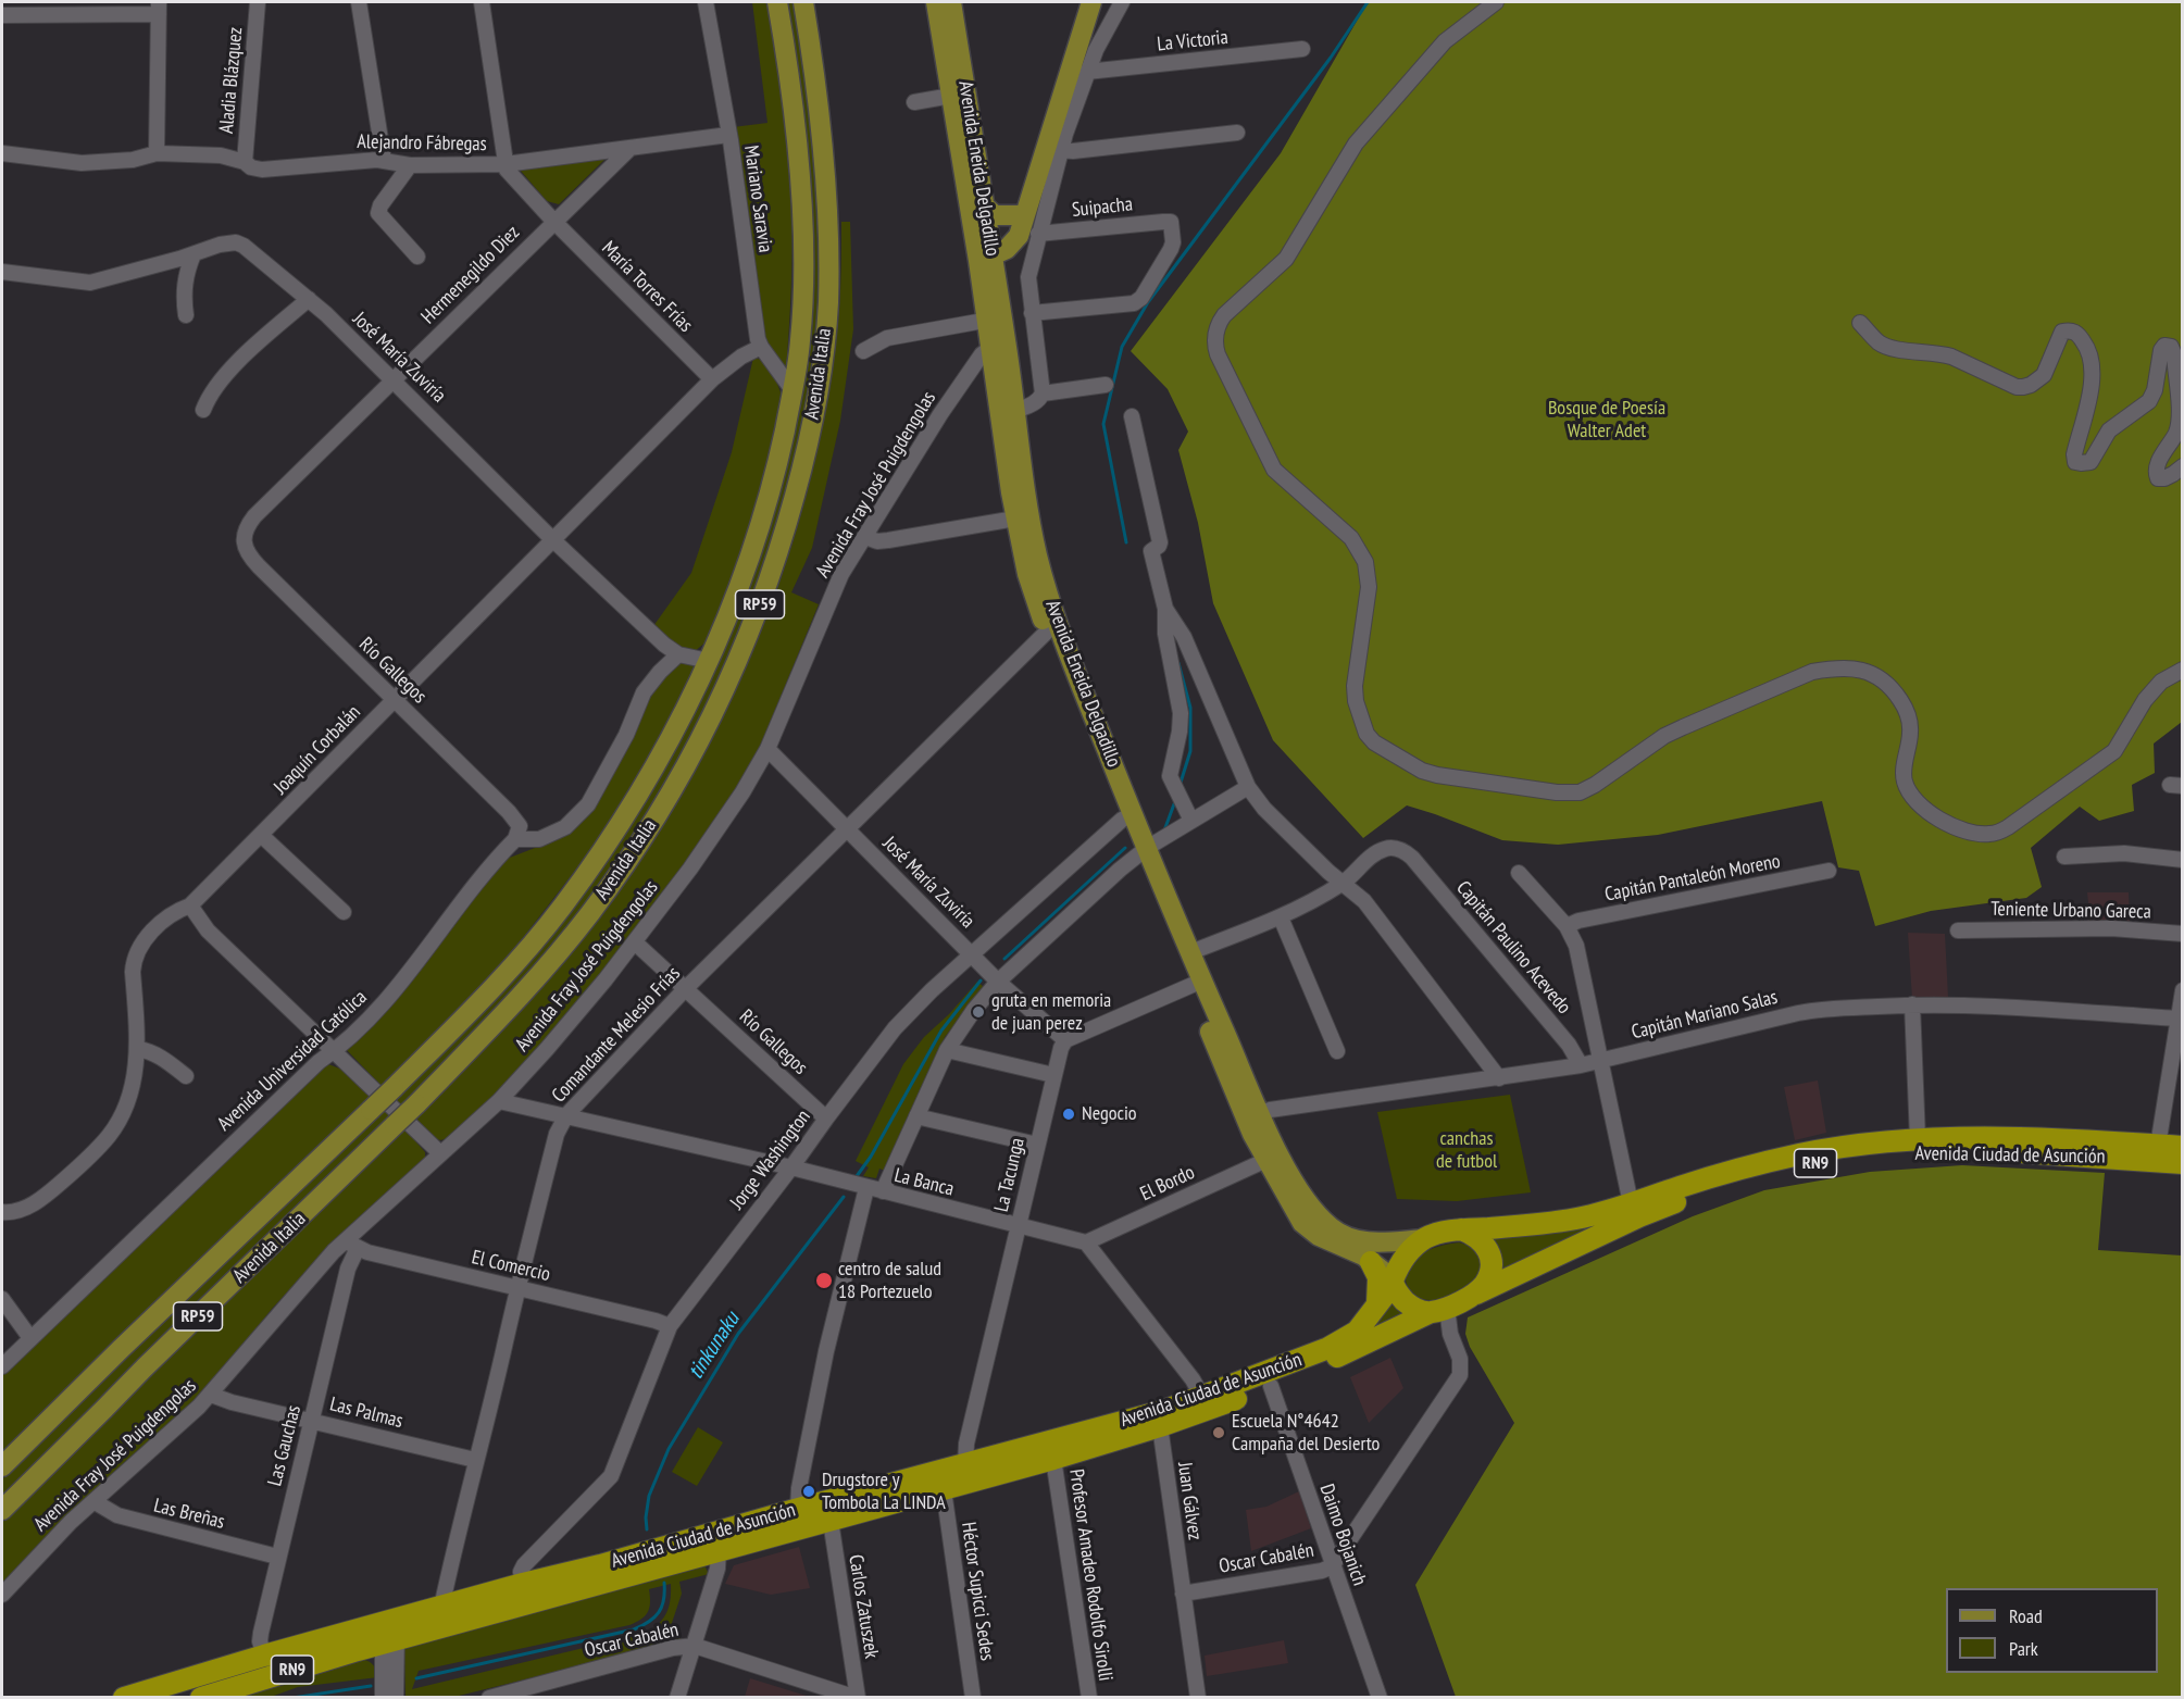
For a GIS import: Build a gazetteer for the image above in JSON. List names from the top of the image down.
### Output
{
  "streets": {
    "highway": ["Avenida Ciudad de Asunción", "RN9"],
    "main road": ["Avenida Eneida Delgadillo", "Avenida Italia", "RP59"],
    "street": [
      "La Victoria",
      "Aladia Blázquez",
      "Alejandro Fábregas",
      "Mariano Saravia",
      "Suipacha",
      "Hermenegildo Diez",
      "María Torres Frías",
      "José María Zuviría",
      "Avenida Fray José Puigdengolas",
      "Río Gallegos",
      "Joaquín Corbalán",
      "Capitán Pantaleón Moreno",
      "Teniente Urbano Gareca",
      "Capitán Paulino Acevedo",
      "Capitán Mariano Salas",
      "Comandante Melesio Frías",
      "Avenida Universidad Católica",
      "Jorge Washington",
      "La Tacunga",
      "La Banca",
      "El Bordo",
      "El Comercio",
      "Las Palmas",
      "Las Gauchas",
      "Juan Gálvez",
      "Las Breñas",
      "Daimo Bojanich",
      "Oscar Cabalén",
      "Profesor Amadeo Rodolfo Sirolli",
      "Héctor Supicci Sedes",
      "Carlos Zatuszek"
    ]
  },
  "crossings": [
    ["Aladia Blázquez", "Alejandro Fábregas"],
    ["Alejandro Fábregas", "Mariano Saravia"],
    ["Alejandro Fábregas", "Hermenegildo Diez"],
    ["Avenida Eneida Delgadillo", "Avenida Fray José Puigdengolas"],
    ["Avenida Eneida Delgadillo", "Capitán Mariano Salas"],
    ["Avenida Eneida Delgadillo", "Comandante Melesio Frías"],
    ["Avenida Eneida Delgadillo", "Avenida Ciudad de Asunción"],
    ["Avenida Eneida Delgadillo", "Jorge Washington"],
    ["Avenida Eneida Delgadillo", "RN9"],
    ["Avenida Eneida Delgadillo", "El Bordo"],
    ["Avenida Eneida Delgadillo", "Oscar Cabalén"],
    ["Mariano Saravia", "Avenida Italia"],
    ["Mariano Saravia", "Joaquín Corbalán"],
    ["Hermenegildo Diez", "María Torres Frías"],
    ["Hermenegildo Diez", "José María Zuviría"],
    ["Hermenegildo Diez", "Río Gallegos"],
    ["María Torres Frías", "Joaquín Corbalán"],
    ["José María Zuviría", "Avenida Italia"],
    ["José María Zuviría", "Avenida Fray José Puigdengolas"],
    ["José María Zuviría", "Joaquín Corbalán"],
    ["José María Zuviría", "Comandante Melesio Frías"],
    ["José María Zuviría", "Jorge Washington"],
    ["José María Zuviría", "La Tacunga"],
    ["Avenida Fray José Puigdengolas", "Río Gallegos"],
    ["Avenida Fray José Puigdengolas", "La Banca"],
    ["Avenida Fray José Puigdengolas", "El Comercio"],
    ["Avenida Fray José Puigdengolas", "Las Palmas"],
    ["Avenida Fray José Puigdengolas", "Las Gauchas"],
    ["Avenida Fray José Puigdengolas", "Las Breñas"],
    ["Río Gallegos", "Joaquín Corbalán"],
    ["Río Gallegos", "Comandante Melesio Frías"],
    ["Río Gallegos", "Avenida Universidad Católica"],
    ["Río Gallegos", "Jorge Washington"],
    ["Capitán Paulino Acevedo", "Capitán Mariano Salas"],
    ["Comandante Melesio Frías", "Avenida Ciudad de Asunción"],
    ["Comandante Melesio Frías", "La Banca"],
    ["Comandante Melesio Frías", "El Comercio"],
    ["Comandante Melesio Frías", "Las Palmas"],
    ["Avenida Ciudad de Asunción", "Jorge Washington"],
    ["Avenida Ciudad de Asunción", "RN9"],
    ["Avenida Ciudad de Asunción", "La Tacunga"],
    ["Avenida Ciudad de Asunción", "Las Gauchas"],
    ["Avenida Ciudad de Asunción", "Juan Gálvez"],
    ["Avenida Ciudad de Asunción", "Daimo Bojanich"],
    ["Avenida Ciudad de Asunción", "Oscar Cabalén"],
    ["Avenida Ciudad de Asunción", "Profesor Amadeo Rodolfo Sirolli"],
    ["Avenida Ciudad de Asunción", "Héctor Supicci Sedes"],
    ["Avenida Ciudad de Asunción", "Carlos Zatuszek"],
    ["Jorge Washington", "La Banca"],
    ["Jorge Washington", "El Comercio"],
    ["RN9", "Oscar Cabalén"],
    ["La Tacunga", "La Banca"],
    ["La Banca", "El Bordo"],
    ["El Comercio", "Las Gauchas"],
    ["Las Palmas", "Las Gauchas"],
    ["Las Gauchas", "Las Breñas"],
    ["Juan Gálvez", "Oscar Cabalén"],
    ["Daimo Bojanich", "Oscar Cabalén"],
    ["Oscar Cabalén", "Carlos Zatuszek"]
  ],
  "water": ["tinkunaku"],
  "parks": ["Bosque de Poesía Walter Adet", "canchas de futbol"],
  "places": [
    "gruta en memoria de juan perez",
    "Negocio",
    "centro de salud 18 Portezuelo",
    "Escuela N°4642 Campaña del Desierto",
    "Drugstore y Tombola La LINDA"
  ],
  "legend": ["Road", "Park"]
}
